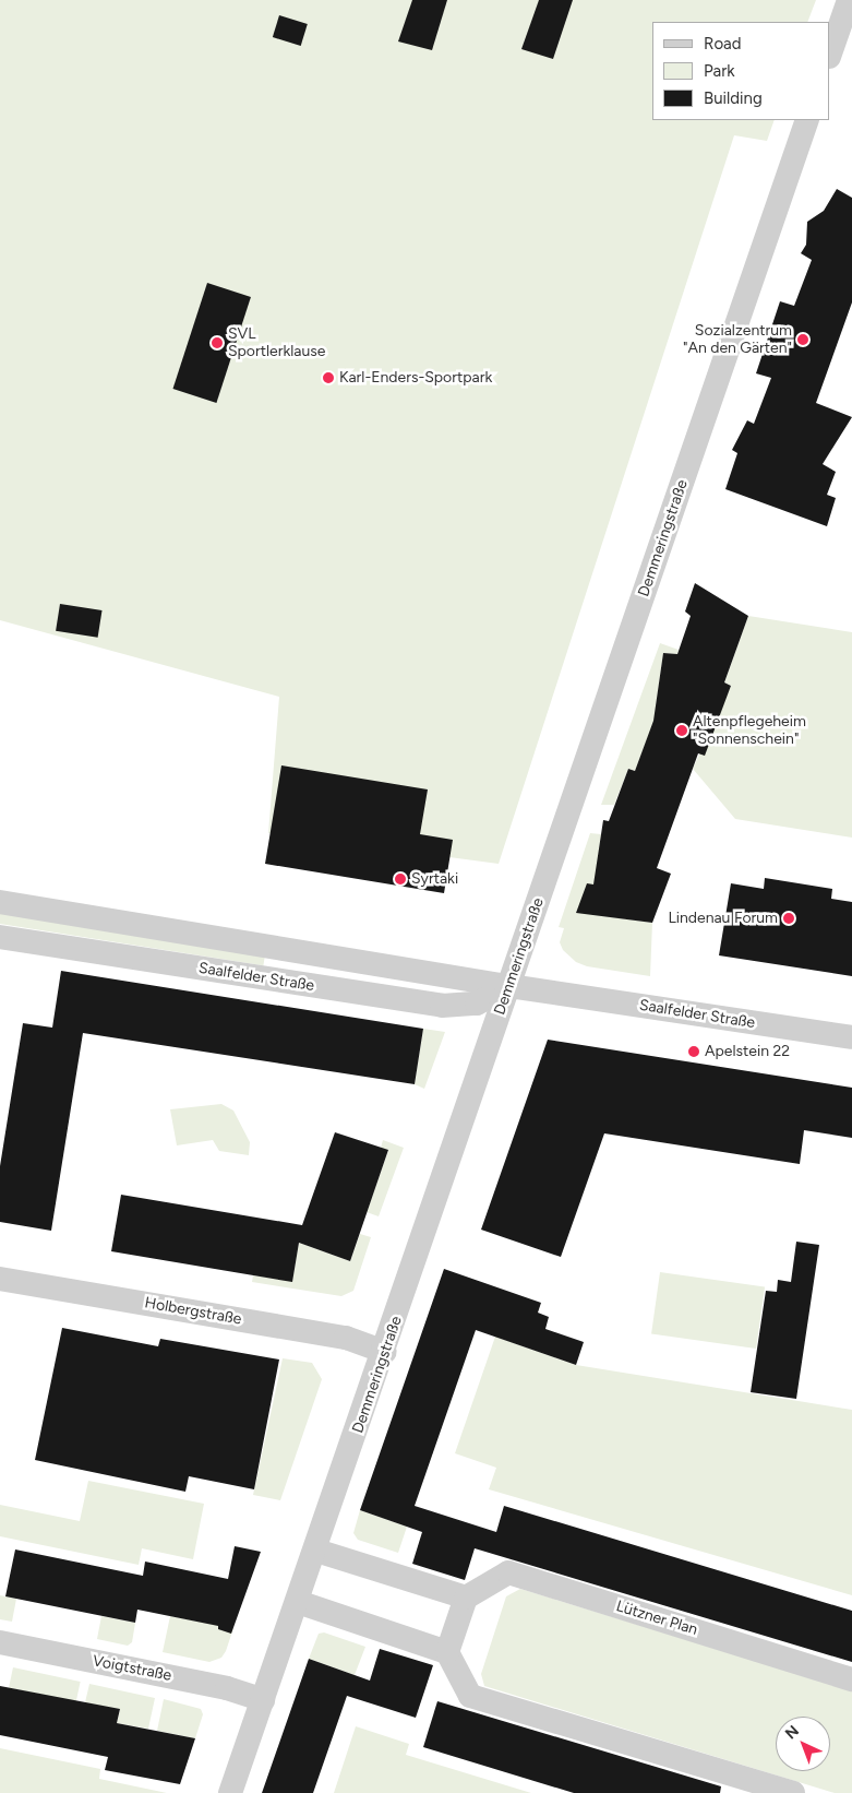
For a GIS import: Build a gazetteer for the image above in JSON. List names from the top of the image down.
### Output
{
  "streets": {
    "street": [
      "Demmeringstraße",
      "Saalfelder Straße",
      "Holbergstraße",
      "Lützner Plan",
      "Voigtstraße"
    ]
  },
  "crossings": [
    ["Demmeringstraße", "Saalfelder Straße"],
    ["Demmeringstraße", "Holbergstraße"],
    ["Demmeringstraße", "Voigtstraße"]
  ],
  "places": [
    "Sozialzentrum \"An den Gärten\"",
    "SVL Sportlerklause",
    "Karl-Enders-Sportpark",
    "Altenpflegeheim \"Sonnenschein\"",
    "Syrtaki",
    "Lindenau Forum",
    "Apelstein 22"
  ],
  "legend": ["Road", "Park", "Building"],
  "north": "top left"
}
